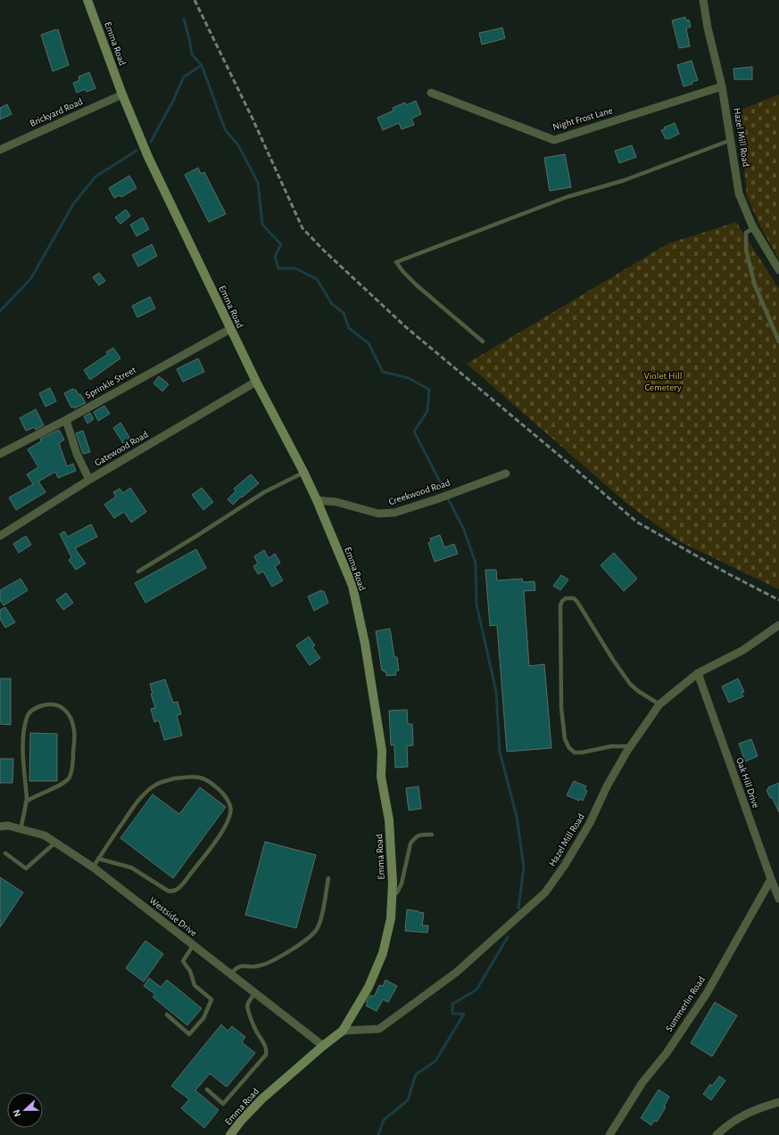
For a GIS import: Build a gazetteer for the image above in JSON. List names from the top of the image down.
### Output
{
  "streets": {
    "street": [
      "Emma Road",
      "Brickyard Road",
      "Night Frost Lane",
      "Hazel Mill Road",
      "Sprinkle Street",
      "Gatewood Road",
      "Creekwood Road",
      "Oak Hill Drive",
      "Westside Drive",
      "Summerlin Road"
    ]
  },
  "crossings": [
    ["Emma Road", "Brickyard Road"],
    ["Emma Road", "Hazel Mill Road"],
    ["Emma Road", "Sprinkle Street"],
    ["Emma Road", "Gatewood Road"],
    ["Emma Road", "Creekwood Road"],
    ["Emma Road", "Westside Drive"],
    ["Night Frost Lane", "Hazel Mill Road"],
    ["Hazel Mill Road", "Oak Hill Drive"],
    ["Oak Hill Drive", "Summerlin Road"]
  ],
  "parks": ["Violet Hill Cemetery"],
  "north": "left"
}
